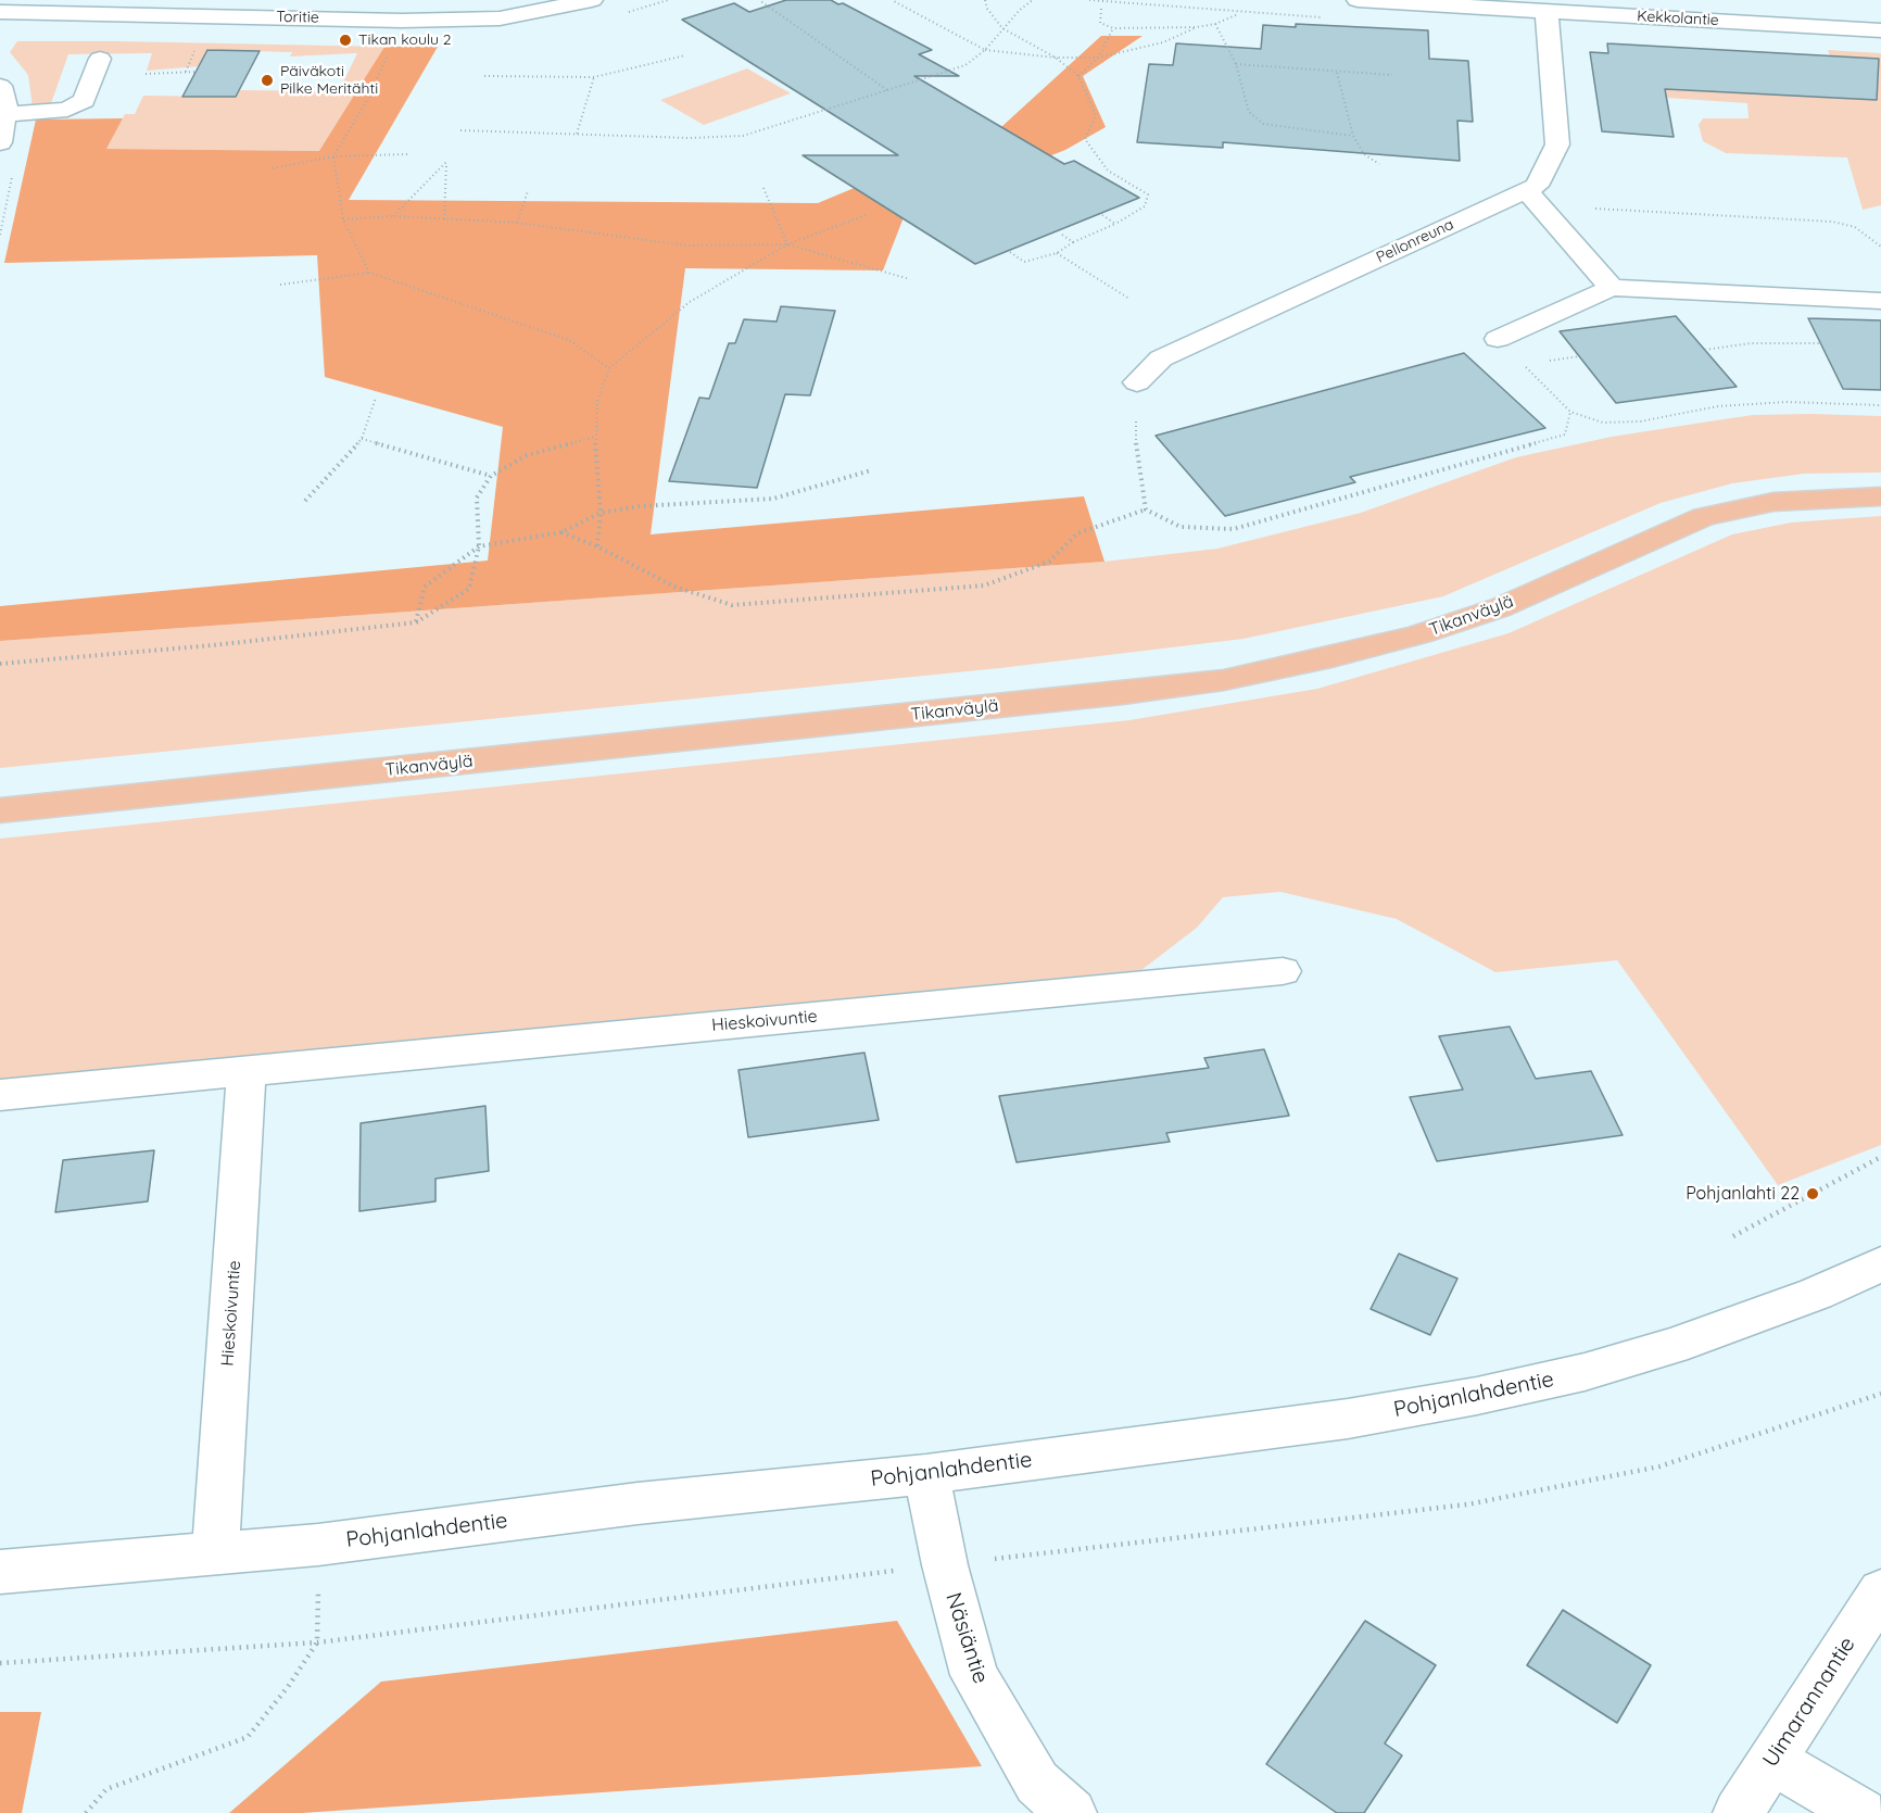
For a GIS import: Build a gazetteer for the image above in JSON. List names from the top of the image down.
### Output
{
  "streets": {
    "main road": ["Tikanväylä"],
    "street": [
      "Toritie",
      "Kekkolantie",
      "Pellonreuna",
      "Hieskoivuntie",
      "Pohjanlahdentie",
      "Näsiäntie",
      "Uimarannantie"
    ]
  },
  "crossings": [
    ["Kekkolantie", "Pellonreuna"],
    ["Hieskoivuntie", "Pohjanlahdentie"],
    ["Pohjanlahdentie", "Näsiäntie"]
  ],
  "places": ["Tikan koulu 2", "Päiväkoti Pilke Meritähti", "Pohjanlahti 22"]
}
